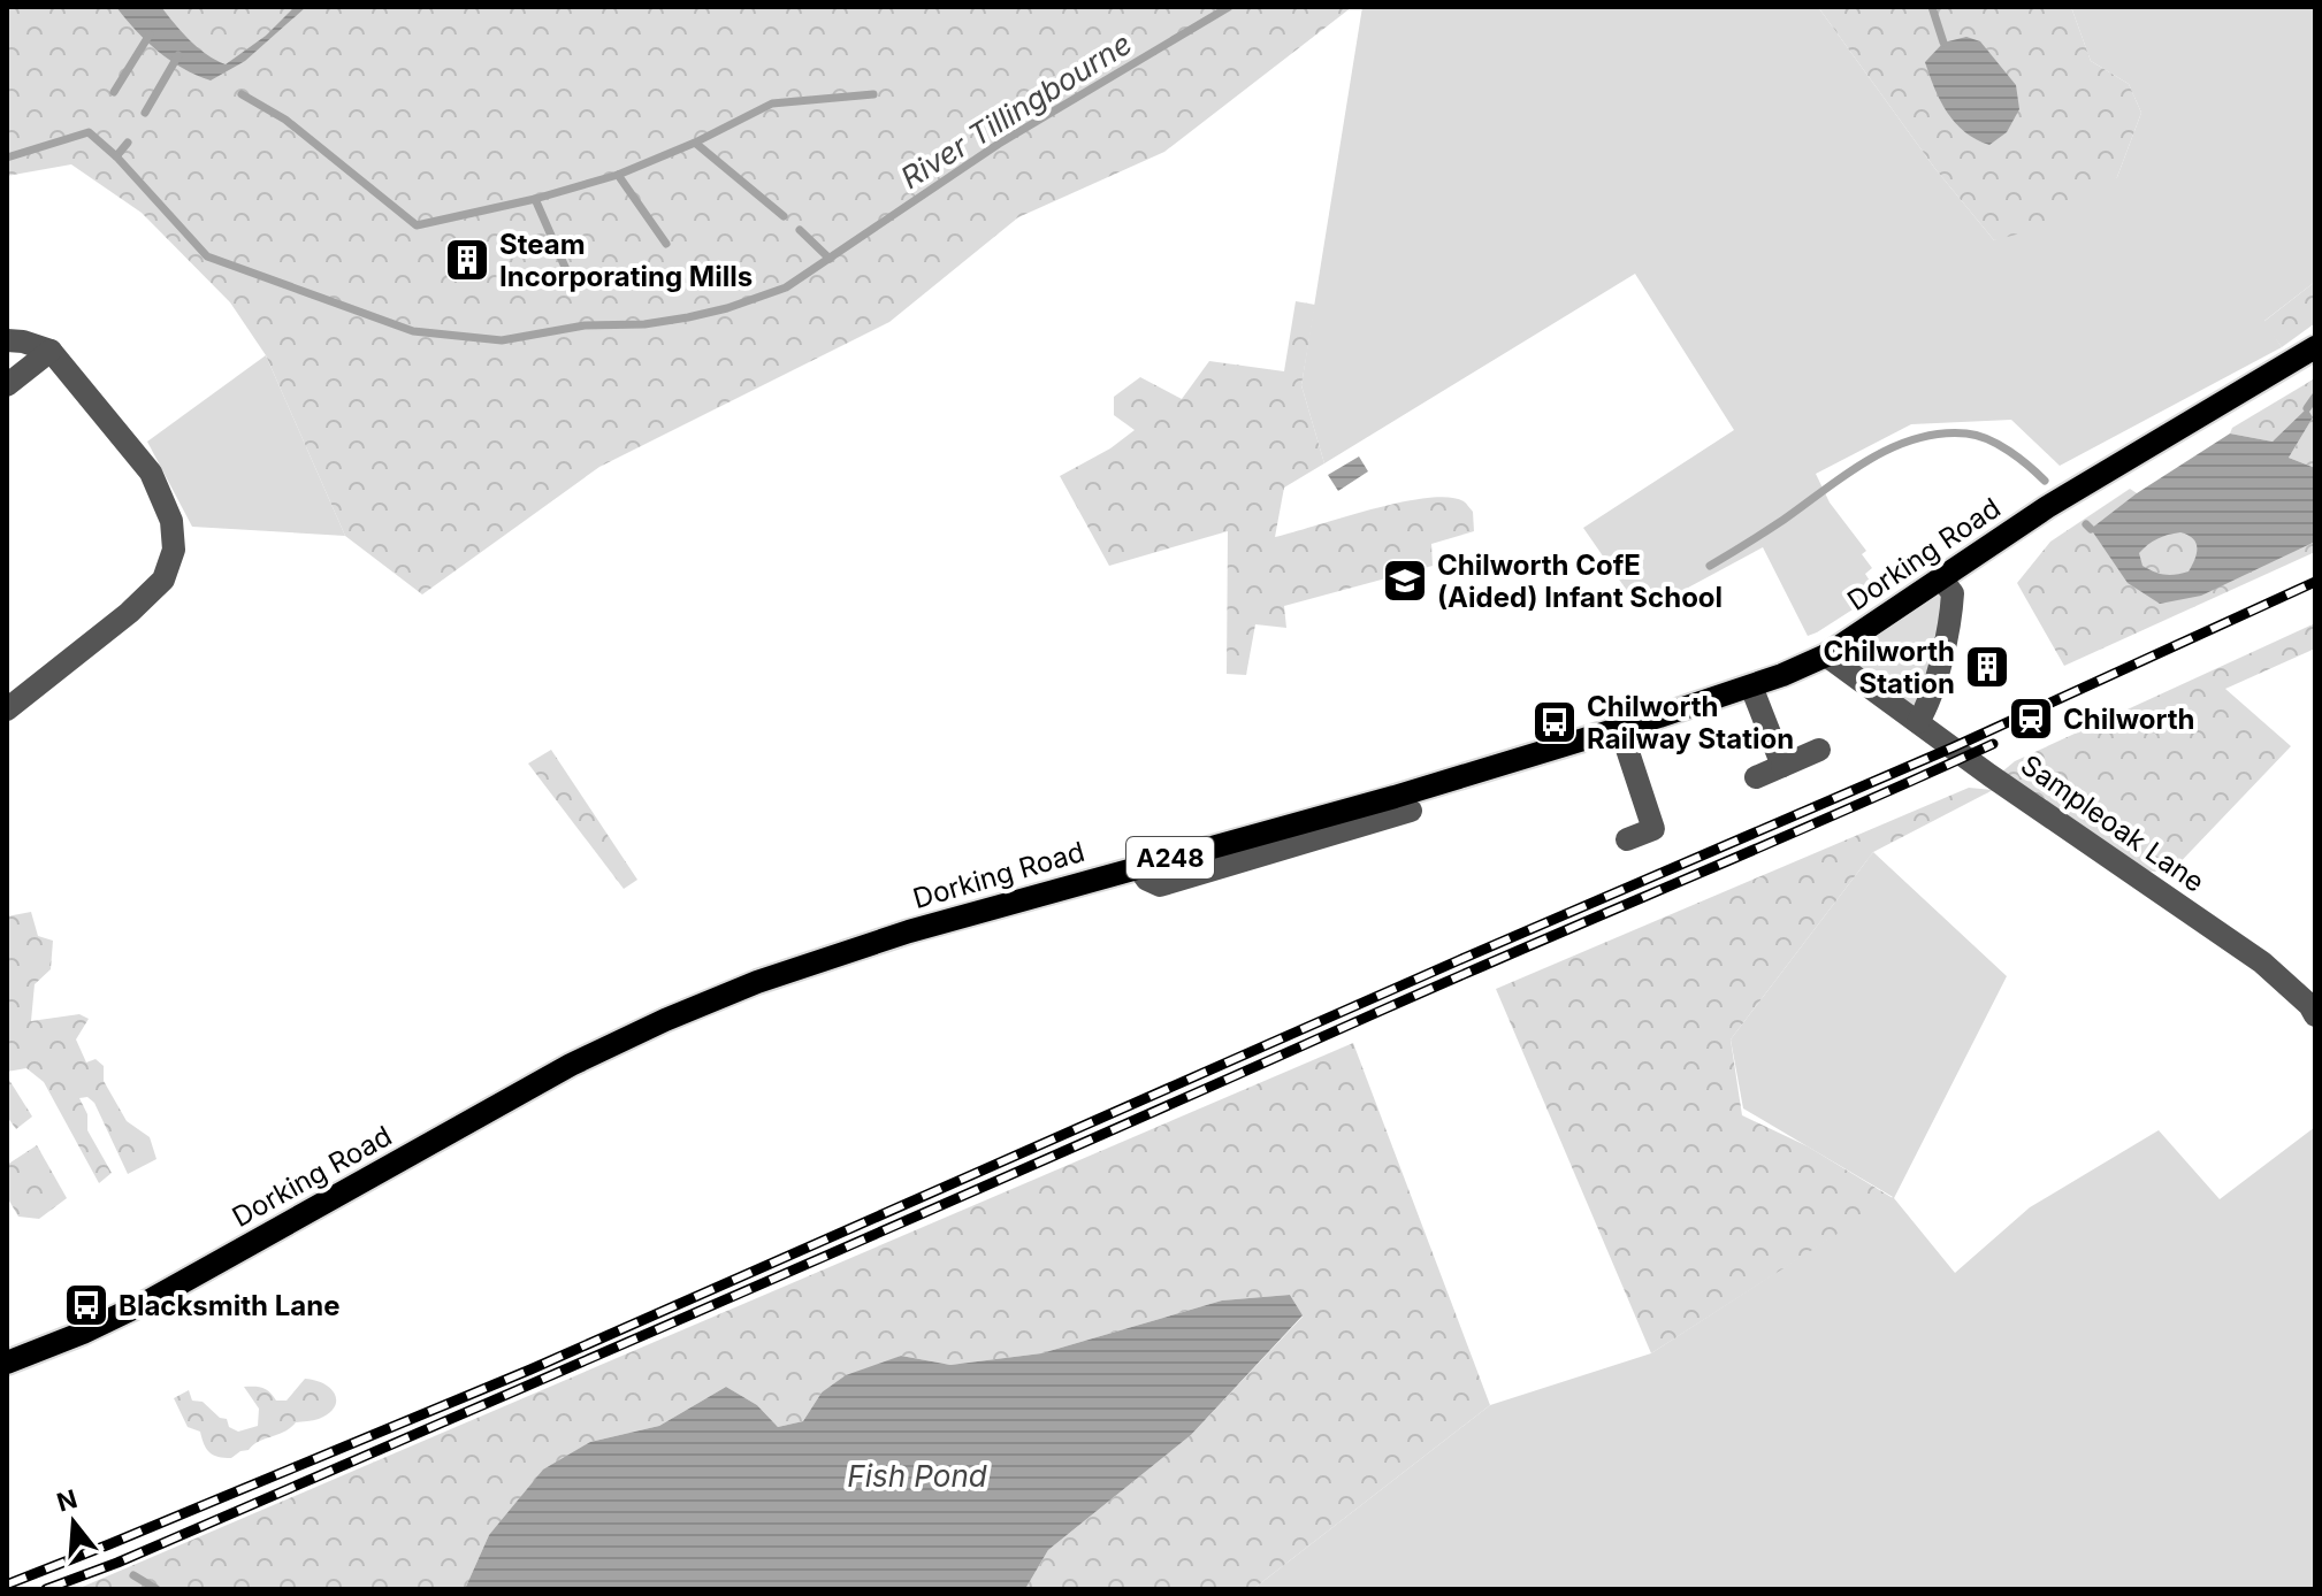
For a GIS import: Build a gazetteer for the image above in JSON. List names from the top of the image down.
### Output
{
  "streets": {
    "main road": ["Dorking Road", "A248"],
    "street": ["Sampleoak Lane"]
  },
  "crossings": [
    ["Dorking Road", "Sampleoak Lane"]
  ],
  "water": ["River Tillingbourne", "Fish Pond"],
  "places": {
    "building": ["Steam Incorporating Mills", "Chilworth Station"],
    "school or university": ["Chilworth CofE (Aided) Infant School"],
    "station": ["Chilworth"],
    "bus stop": ["Chilworth Railway Station", "Blacksmith Lane"]
  },
  "north": "top"
}
